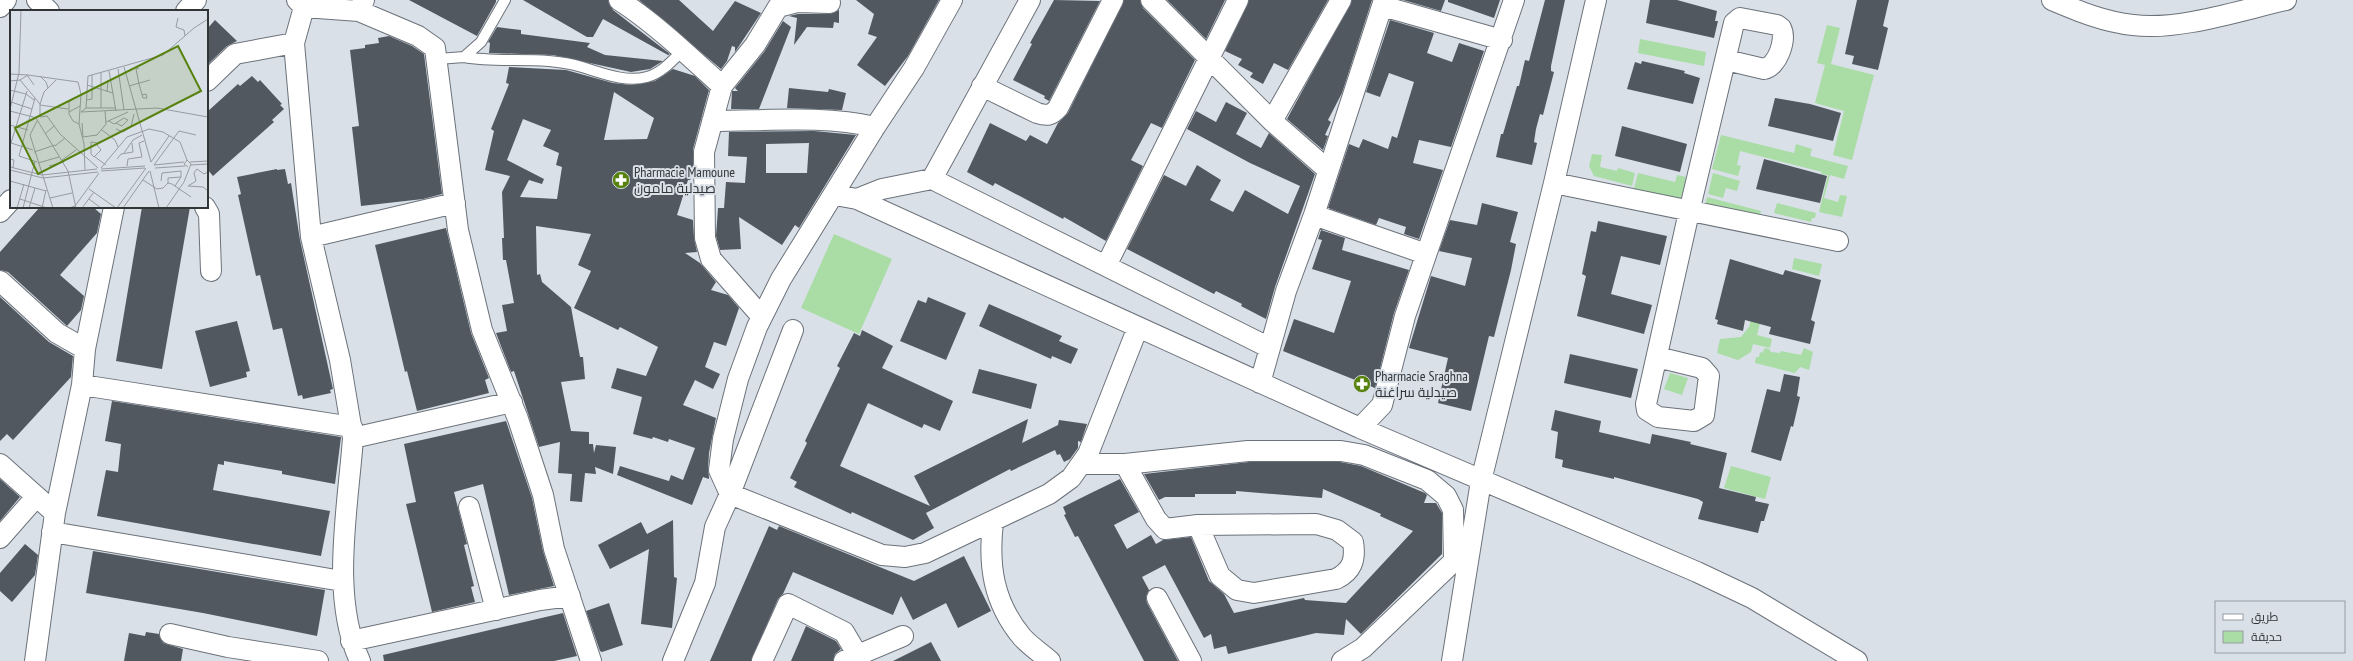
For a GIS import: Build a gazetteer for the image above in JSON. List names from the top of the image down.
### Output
{
  "places": {
    "pharmacy": ["Pharmacie Mamoune صيدلية مامون", "Pharmacie Sraghna صيدلية سراغنة"]
  },
  "legend": ["طريق", "حديقة"]
}
